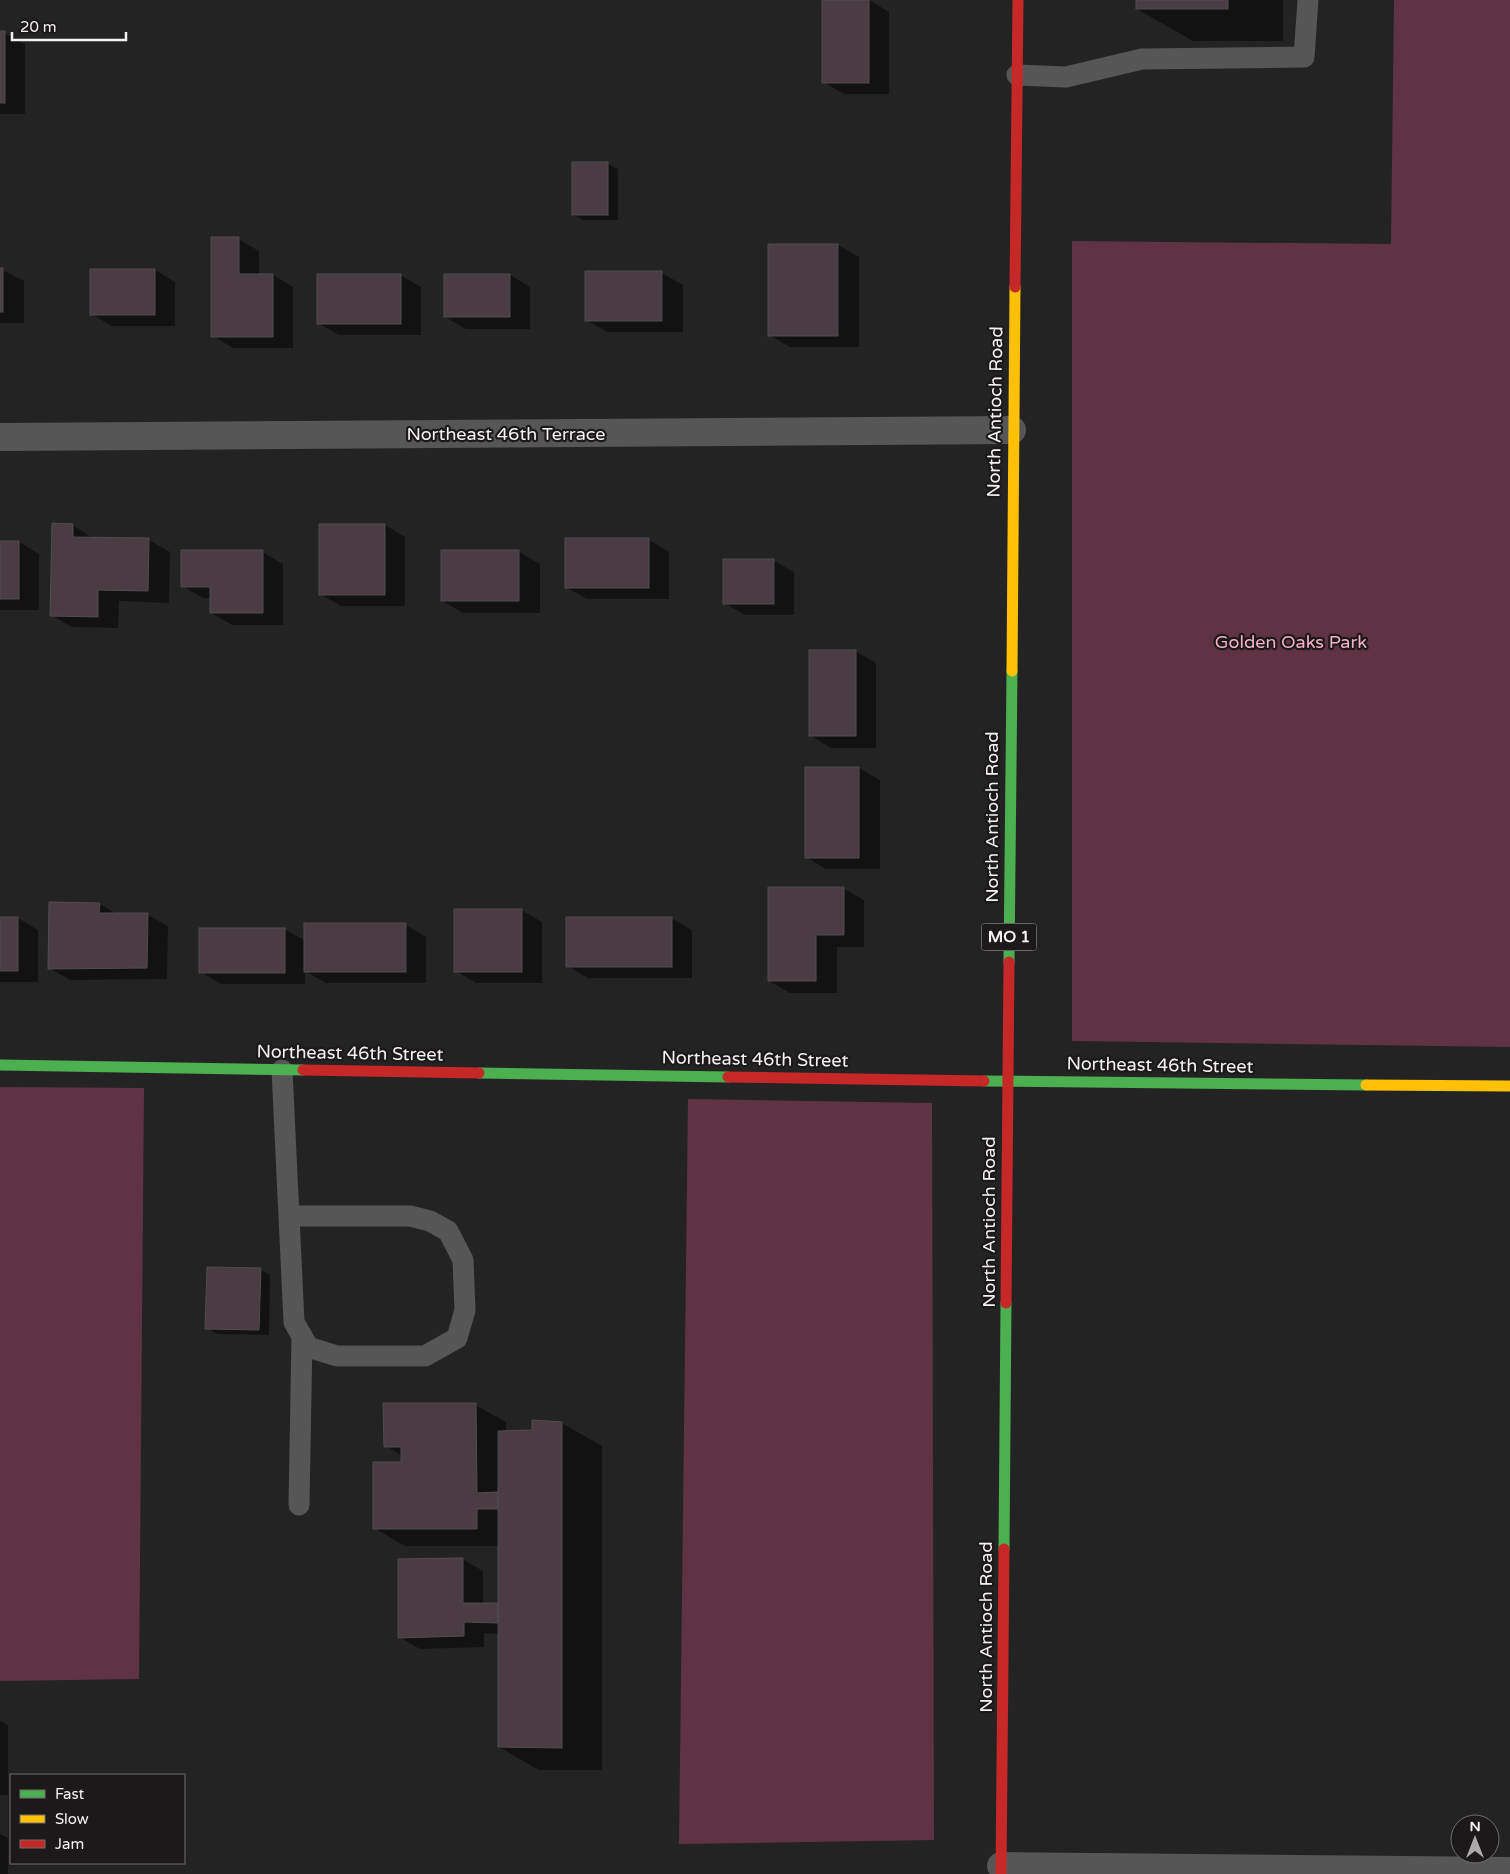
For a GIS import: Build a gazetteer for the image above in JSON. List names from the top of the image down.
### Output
{
  "streets": {
    "main road": ["North Antioch Road", "MO 1", "Northeast 46th Street"],
    "street": ["Northeast 46th Terrace"]
  },
  "crossings": [
    ["North Antioch Road", "Northeast 46th Terrace"],
    ["North Antioch Road", "Northeast 46th Street"]
  ],
  "parks": ["Golden Oaks Park"],
  "legend": ["Fast", "Slow", "Jam"],
  "scale_bar": "20 m",
  "north": "top"
}
